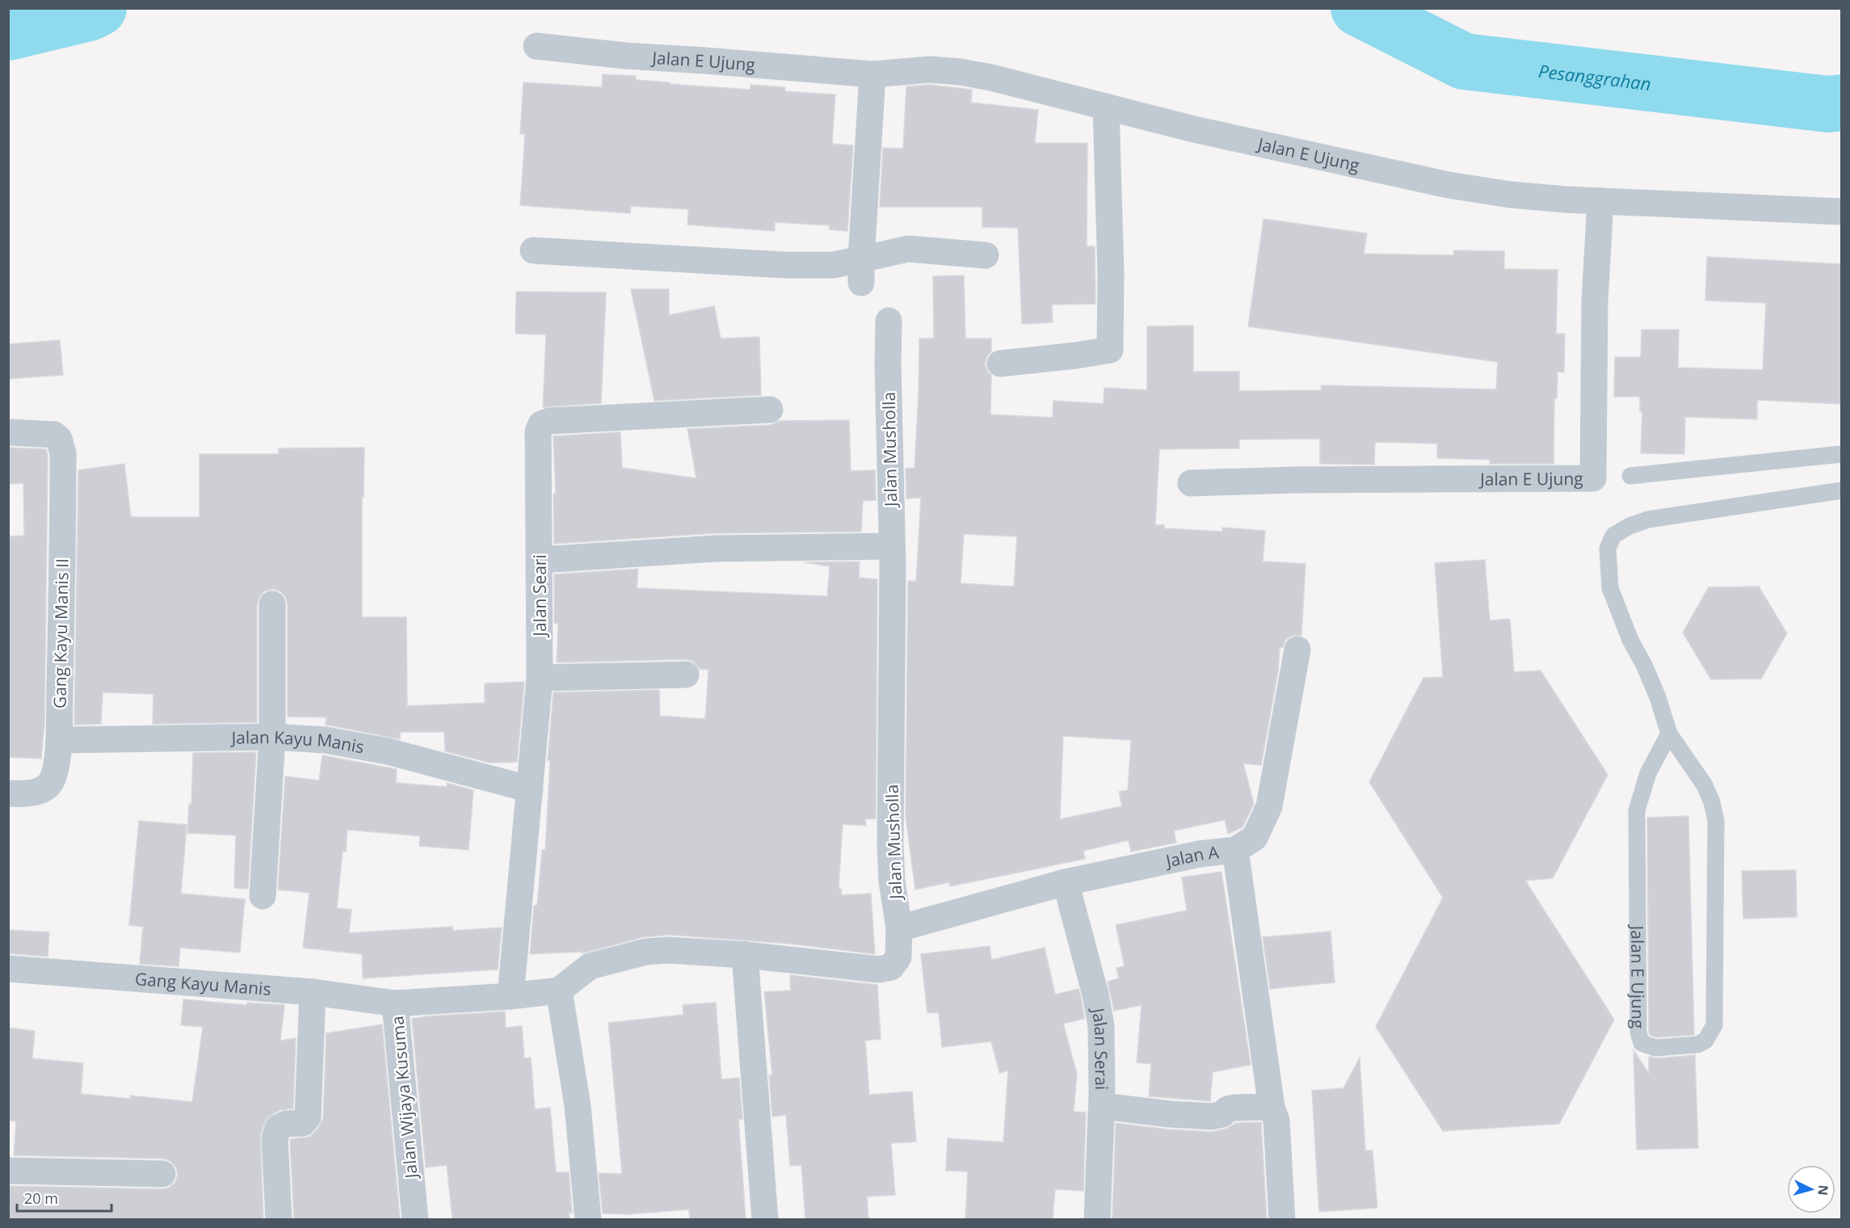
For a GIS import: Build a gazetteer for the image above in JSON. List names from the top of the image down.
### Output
{
  "streets": {
    "street": [
      "Jalan E Ujung",
      "Jalan Musholla",
      "Jalan Seari",
      "Gang Kayu Manis II",
      "Jalan Kayu Manis",
      "Jalan A",
      "Gang Kayu Manis",
      "Jalan Serai",
      "Jalan Wijaya Kusuma"
    ]
  },
  "crossings": [
    ["Jalan Musholla", "Jalan A"],
    ["Jalan Seari", "Jalan Kayu Manis"],
    ["Jalan Seari", "Jalan Wijaya Kusuma"],
    ["Gang Kayu Manis II", "Jalan Kayu Manis"],
    ["Jalan A", "Jalan Serai"],
    ["Gang Kayu Manis", "Jalan Wijaya Kusuma"]
  ],
  "water": ["Pesanggrahan"],
  "scale_bar": "20 m",
  "north": "right"
}
